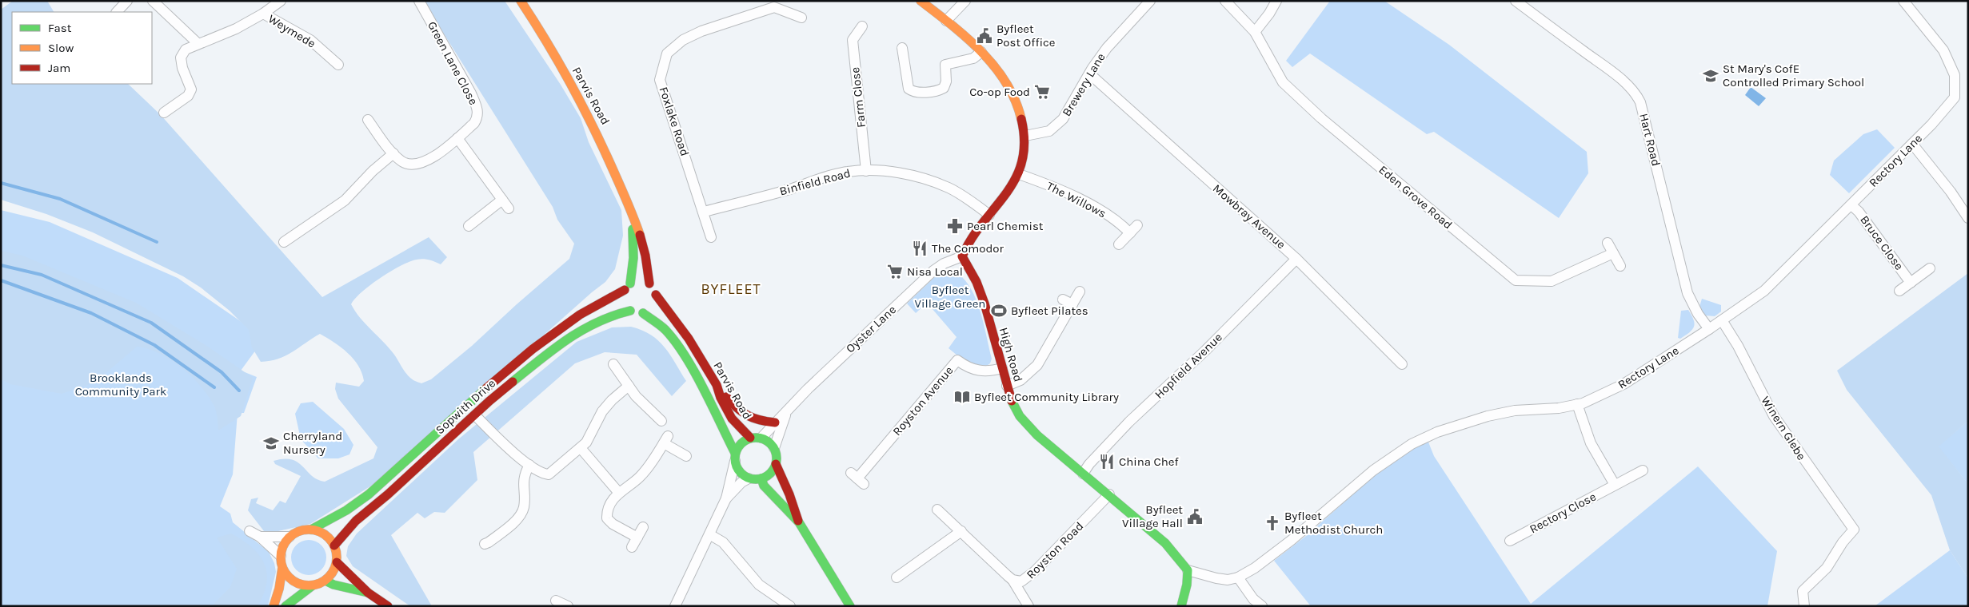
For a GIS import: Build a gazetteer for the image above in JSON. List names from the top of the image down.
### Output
{
  "streets": {
    "main road": ["Parvis Road", "High Road", "Sopwith Drive"],
    "street": [
      "Weymede",
      "Green Lane Close",
      "Brewery Lane",
      "Farm Close",
      "Foxlake Road",
      "Hart Road",
      "Rectory Lane",
      "Binfield Road",
      "Eden Grove Road",
      "The Willows",
      "Mowbray Avenue",
      "Bruce Close",
      "Oyster Lane",
      "Hopfield Avenue",
      "Royston Avenue",
      "Winern Glebe",
      "Rectory Close",
      "Royston Road"
    ]
  },
  "crossings": [
    ["Brewery Lane", "Mowbray Avenue"],
    ["Parvis Road", "Oyster Lane"],
    ["Parvis Road", "Sopwith Drive"],
    ["Farm Close", "Binfield Road"],
    ["Foxlake Road", "Binfield Road"],
    ["Hart Road", "Rectory Lane"],
    ["Rectory Lane", "Bruce Close"],
    ["Rectory Lane", "Winern Glebe"],
    ["Mowbray Avenue", "Hopfield Avenue"],
    ["Oyster Lane", "High Road"],
    ["High Road", "Hopfield Avenue"],
    ["High Road", "Royston Avenue"],
    ["High Road", "Royston Road"]
  ],
  "districts": ["BYFLEET"],
  "parks": ["Byfleet Village Green", "Brooklands Community Park"],
  "places": {
    "public building": ["Byfleet Post Office", "Byfleet Village Hall"],
    "school or university": ["St Mary's CofE Controlled Primary School", "Cherryland Nursery"],
    "supermarket": ["Co-op Food", "Nisa Local"],
    "pharmacy": ["Pearl Chemist"],
    "restaurant": ["The Comodor", "China Chef"],
    "sports": ["Byfleet Pilates"],
    "library": ["Byfleet Community Library"],
    "church": ["Byfleet Methodist Church"]
  },
  "legend": ["Fast", "Slow", "Jam"]
}
